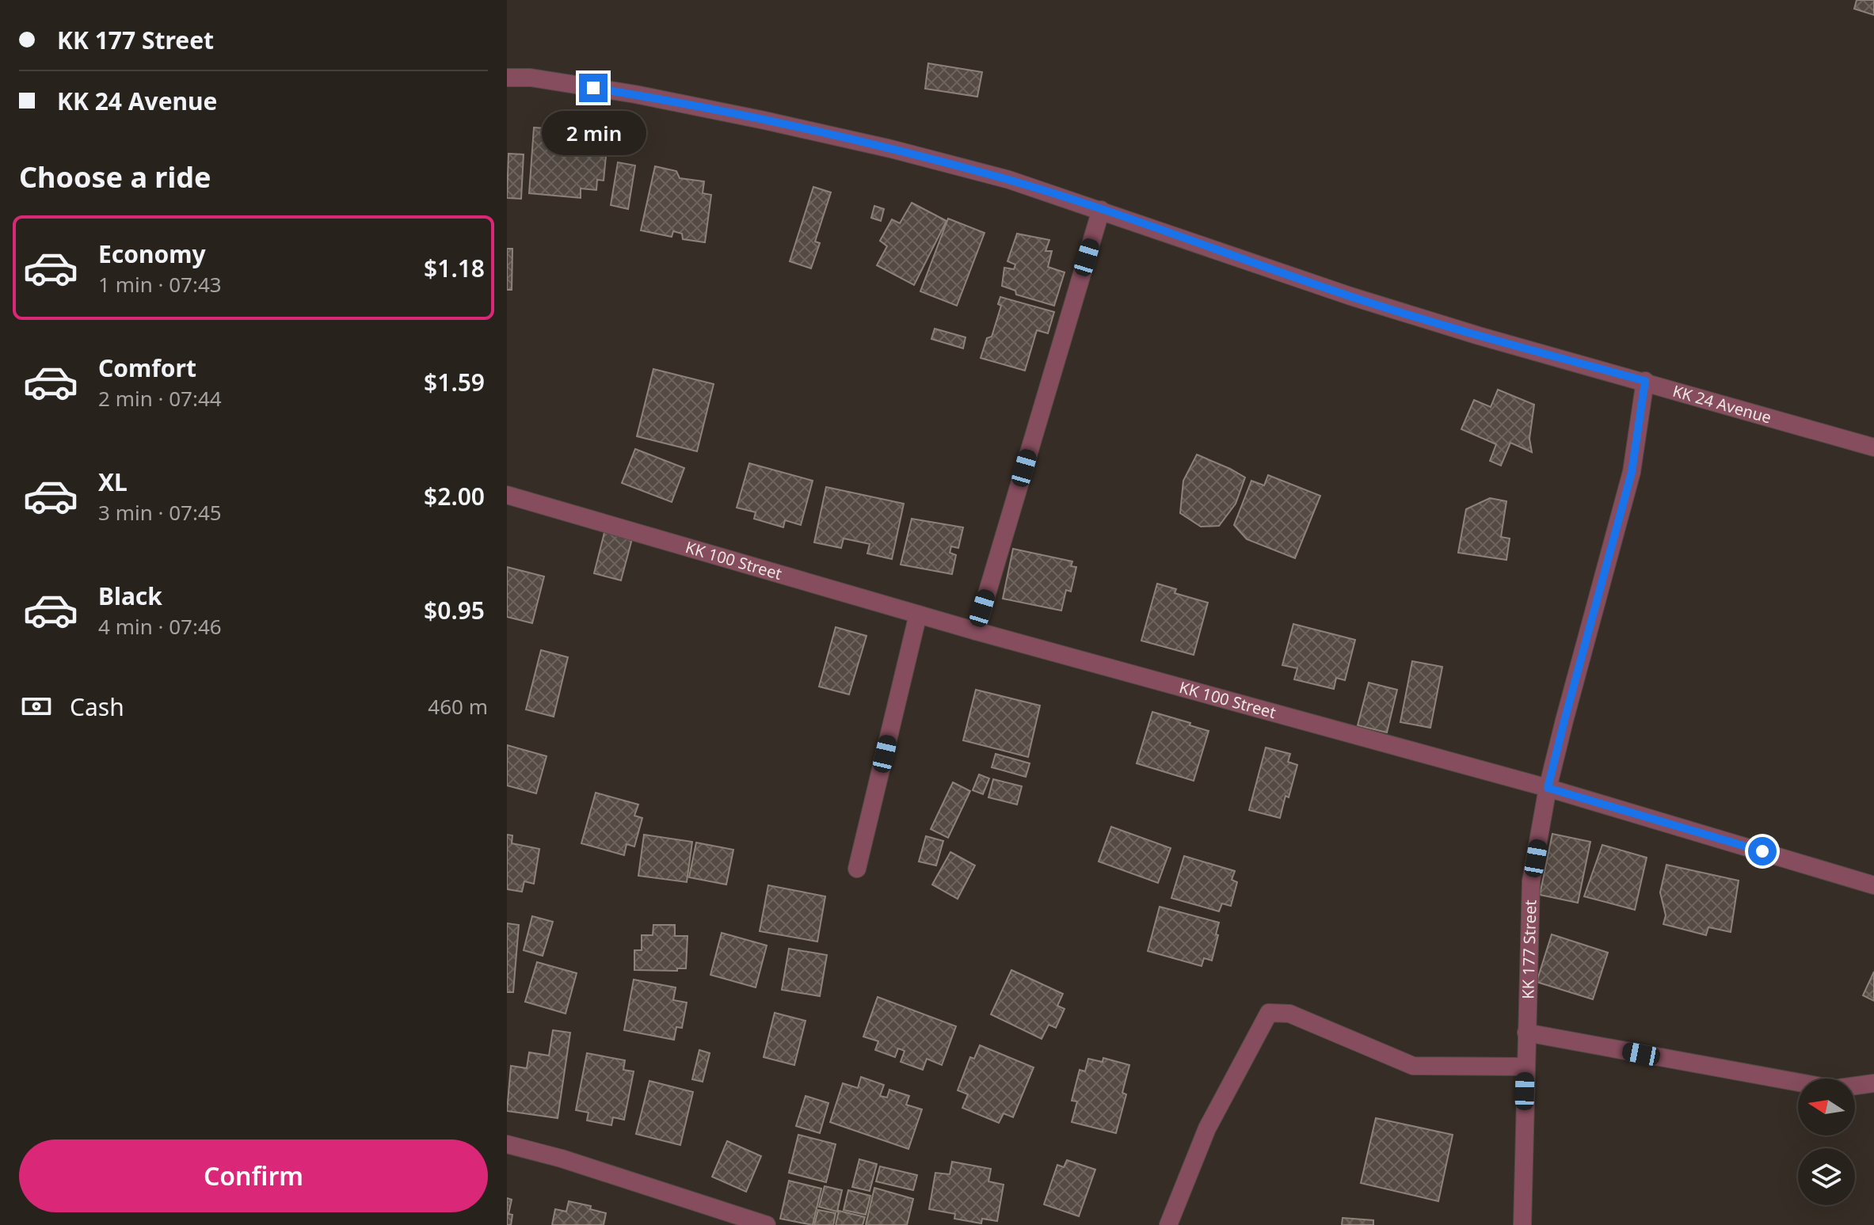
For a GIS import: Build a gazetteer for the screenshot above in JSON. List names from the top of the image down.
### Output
{
  "streets": {
    "street": ["KK 24 Avenue", "KK 100 Street", "KK 177 Street"]
  },
  "crossings": [
    ["KK 100 Street", "KK 177 Street"]
  ],
  "north": "left",
  "page": {
    "banner": ["KK 177 Street", "KK 24 Avenue"],
    "bubble": "2 min",
    "heading": "Choose a ride",
    "list": [
      {
        "name": "Economy",
        "note": "1 min · 07:43",
        "value": "$1.18"
      },
      {
        "name": "Comfort",
        "note": "2 min · 07:44",
        "value": "$1.59"
      },
      {
        "name": "XL",
        "note": "3 min · 07:45",
        "value": "$2.00"
      },
      {
        "name": "Black",
        "note": "4 min · 07:46",
        "value": "$0.95"
      }
    ],
    "pay": ["Cash", "460 m"],
    "buttons": "Confirm"
  }
}
